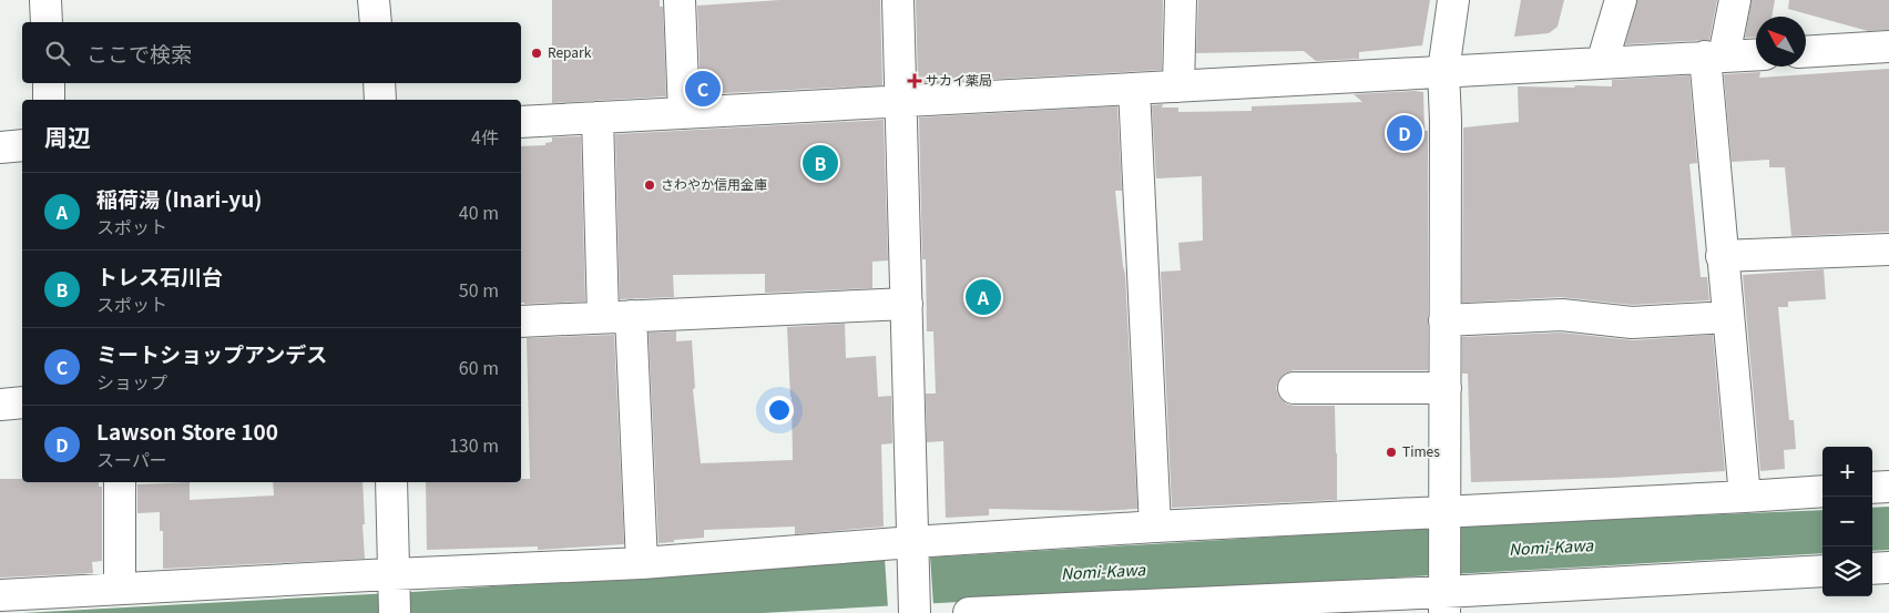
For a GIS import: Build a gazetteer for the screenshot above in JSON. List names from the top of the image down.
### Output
{
  "water": ["Nomi-Kawa"],
  "places": {
    "other": ["Repark", "さわやか信用金庫", "Times"],
    "health": ["サカイ薬局"]
  },
  "north": "top left",
  "page": {
    "search": "ここで検索",
    "pins": [
      "C",
      "D",
      "B",
      "A"
    ],
    "heading": ["周辺", "4件"],
    "list": [
      {
        "mark": "A",
        "name": "稲荷湯 (Inari-yu)",
        "note": "スポット",
        "value": "40 m"
      },
      {
        "mark": "B",
        "name": "トレス石川台",
        "note": "スポット",
        "value": "50 m"
      },
      {
        "mark": "C",
        "name": "ミートショップアンデス",
        "note": "ショップ",
        "value": "60 m"
      },
      {
        "mark": "D",
        "name": "Lawson Store 100",
        "note": "スーパー",
        "value": "130 m"
      }
    ],
    "map_buttons": ["+", "−"]
  }
}
